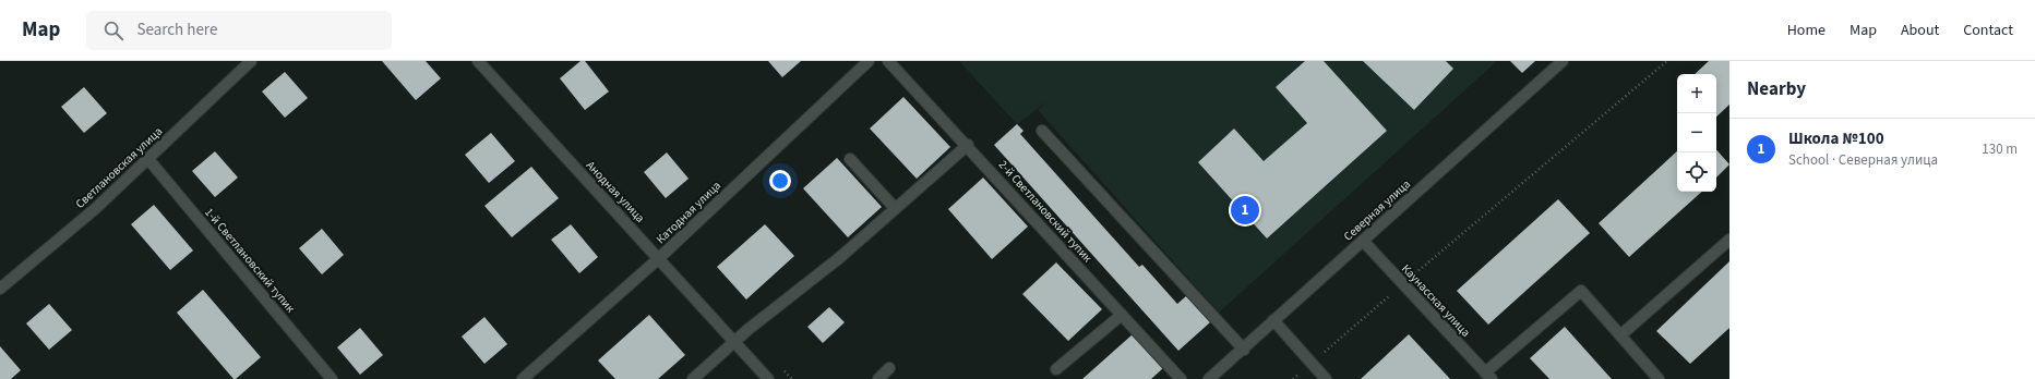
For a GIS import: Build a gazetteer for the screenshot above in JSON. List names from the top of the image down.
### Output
{
  "streets": {
    "street": [
      "Светлановская улица",
      "Анодная улица",
      "Северная улица",
      "2-й Светлановский тупик",
      "Катодная улица",
      "1-й Светлановский тупик",
      "Каунасская улица"
    ]
  },
  "crossings": [
    ["Светлановская улица", "1-й Светлановский тупик"],
    ["Анодная улица", "Катодная улица"],
    ["Северная улица", "Каунасская улица"]
  ],
  "page": {
    "header": "Map",
    "search": "Search here",
    "nav": [
      "Home",
      "Map",
      "About",
      "Contact"
    ],
    "heading": "Nearby",
    "map_buttons": ["+", "−"],
    "list": [
      {
        "mark": "1",
        "name": "Школа №100",
        "note": "School · Северная улица",
        "value": "130 m"
      }
    ],
    "pins": "1"
  }
}
